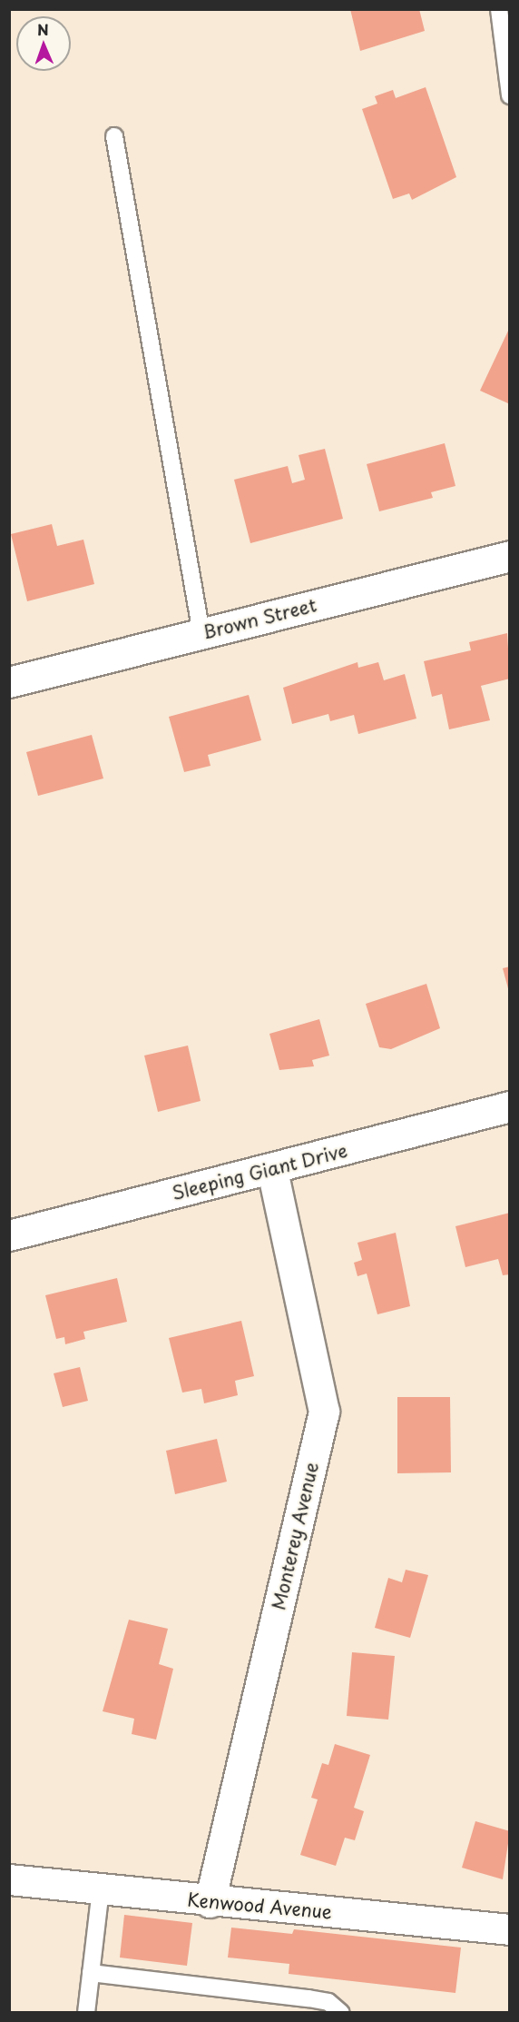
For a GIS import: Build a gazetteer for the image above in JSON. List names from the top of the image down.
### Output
{
  "streets": {
    "street": [
      "Brown Street",
      "Sleeping Giant Drive",
      "Monterey Avenue",
      "Kenwood Avenue"
    ]
  },
  "crossings": [
    ["Sleeping Giant Drive", "Monterey Avenue"],
    ["Monterey Avenue", "Kenwood Avenue"]
  ],
  "north": "top"
}
